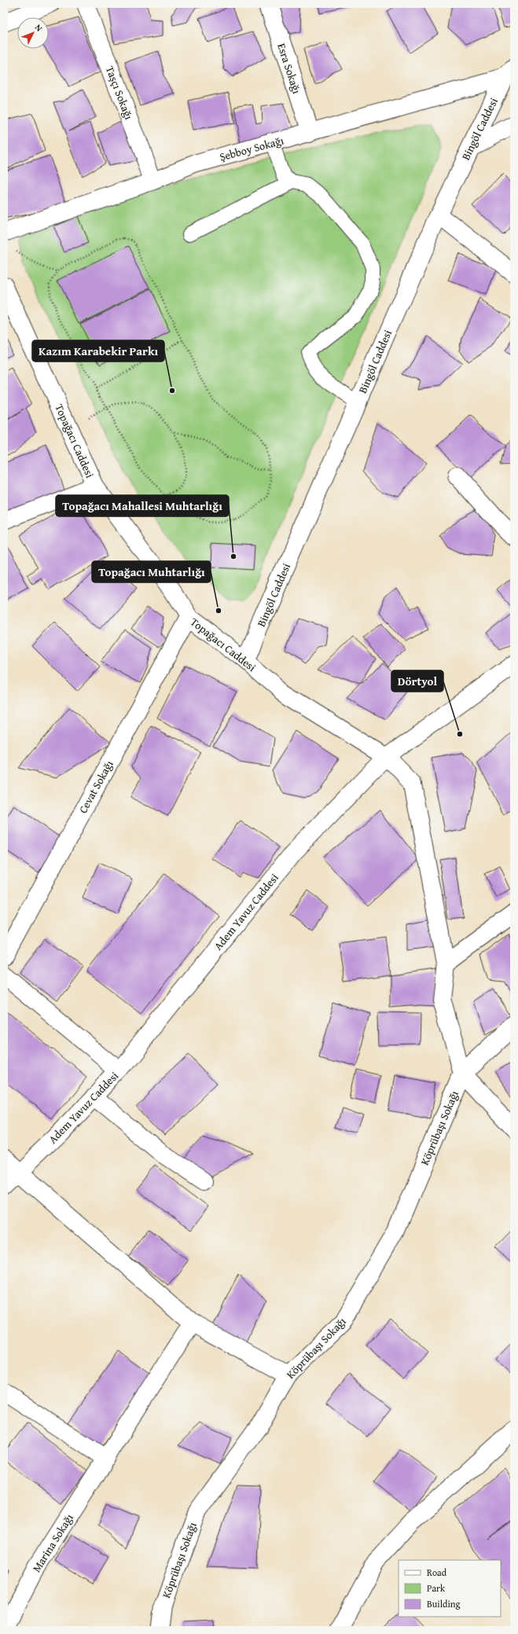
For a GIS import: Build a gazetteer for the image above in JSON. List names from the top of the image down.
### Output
{
  "streets": {
    "street": [
      "Esra Sokağı",
      "Taşçı Sokağı",
      "Bingöl Caddesi",
      "Şebboy Sokağı",
      "Topağacı Caddesi",
      "Cevat Sokağı",
      "Adem Yavuz Caddesi",
      "Köprübaşı Sokağı",
      "Marina Sokağı"
    ]
  },
  "crossings": [
    ["Esra Sokağı", "Şebboy Sokağı"],
    ["Taşçı Sokağı", "Şebboy Sokağı"],
    ["Bingöl Caddesi", "Şebboy Sokağı"],
    ["Bingöl Caddesi", "Topağacı Caddesi"],
    ["Topağacı Caddesi", "Cevat Sokağı"],
    ["Topağacı Caddesi", "Adem Yavuz Caddesi"],
    ["Topağacı Caddesi", "Köprübaşı Sokağı"]
  ],
  "places": [
    "Kazım Karabekir Parkı",
    "Topağacı Mahallesi Muhtarlığı",
    "Topağacı Muhtarlığı",
    "Dörtyol"
  ],
  "legend": ["Road", "Park", "Building"],
  "north": "top right"
}
